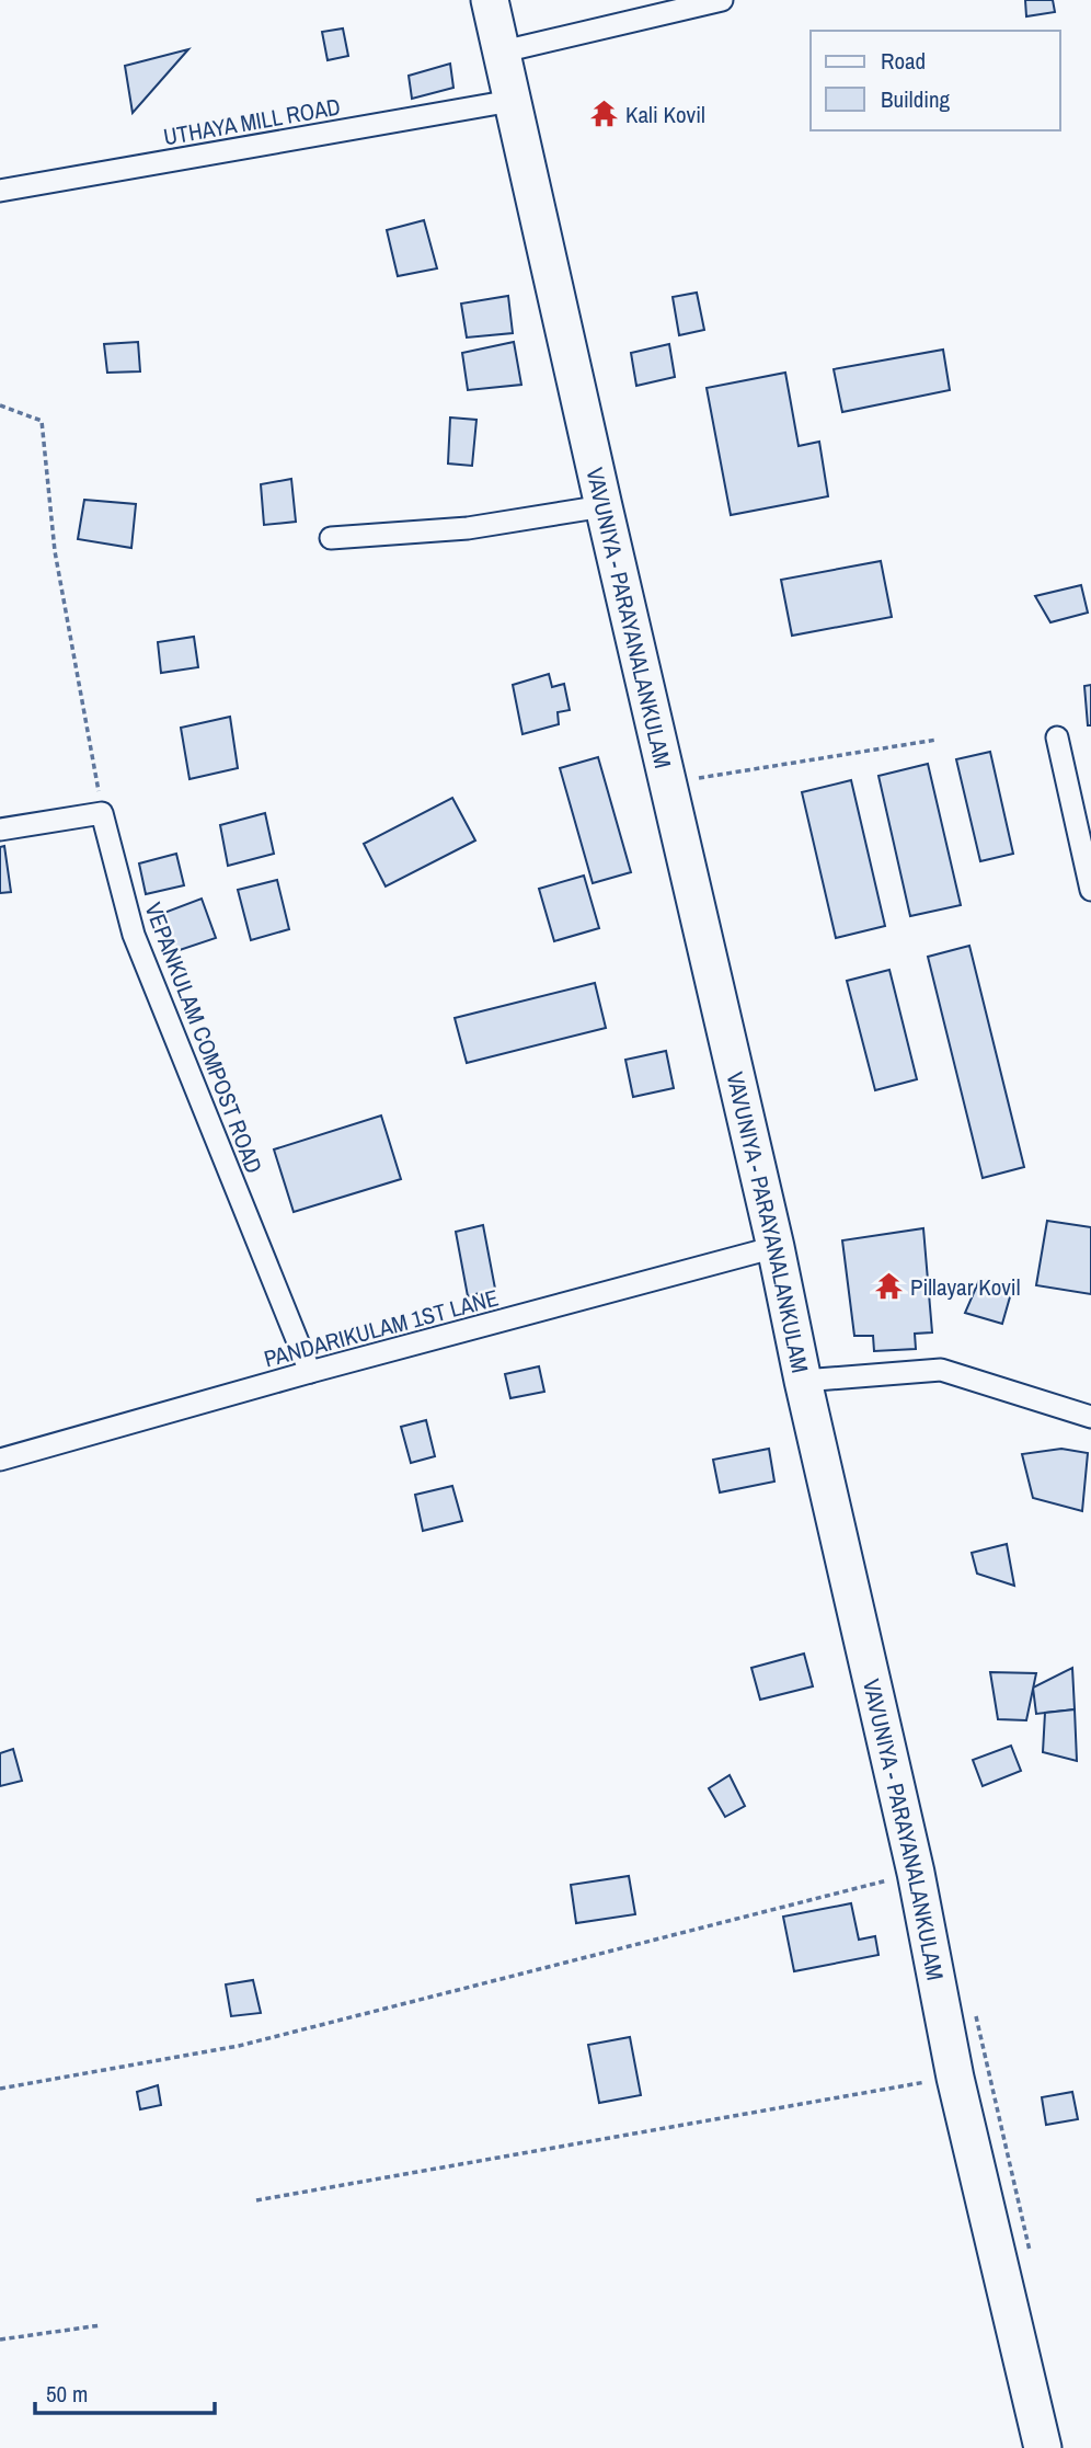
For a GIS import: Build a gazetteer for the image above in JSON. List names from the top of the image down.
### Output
{
  "streets": {
    "highway": ["VAVUNIYA - PARAYANALANKULAM"],
    "street": ["UTHAYA MILL ROAD", "VEPANKULAM COMPOST ROAD", "PANDARIKULAM 1ST LANE"]
  },
  "crossings": [
    ["UTHAYA MILL ROAD", "VAVUNIYA - PARAYANALANKULAM"],
    ["VAVUNIYA - PARAYANALANKULAM", "PANDARIKULAM 1ST LANE"],
    ["VEPANKULAM COMPOST ROAD", "PANDARIKULAM 1ST LANE"]
  ],
  "places": {
    "temple": ["Kali Kovil", "Pillayar Kovil"]
  },
  "legend": ["Road", "Building"],
  "scale_bar": "50 m"
}
